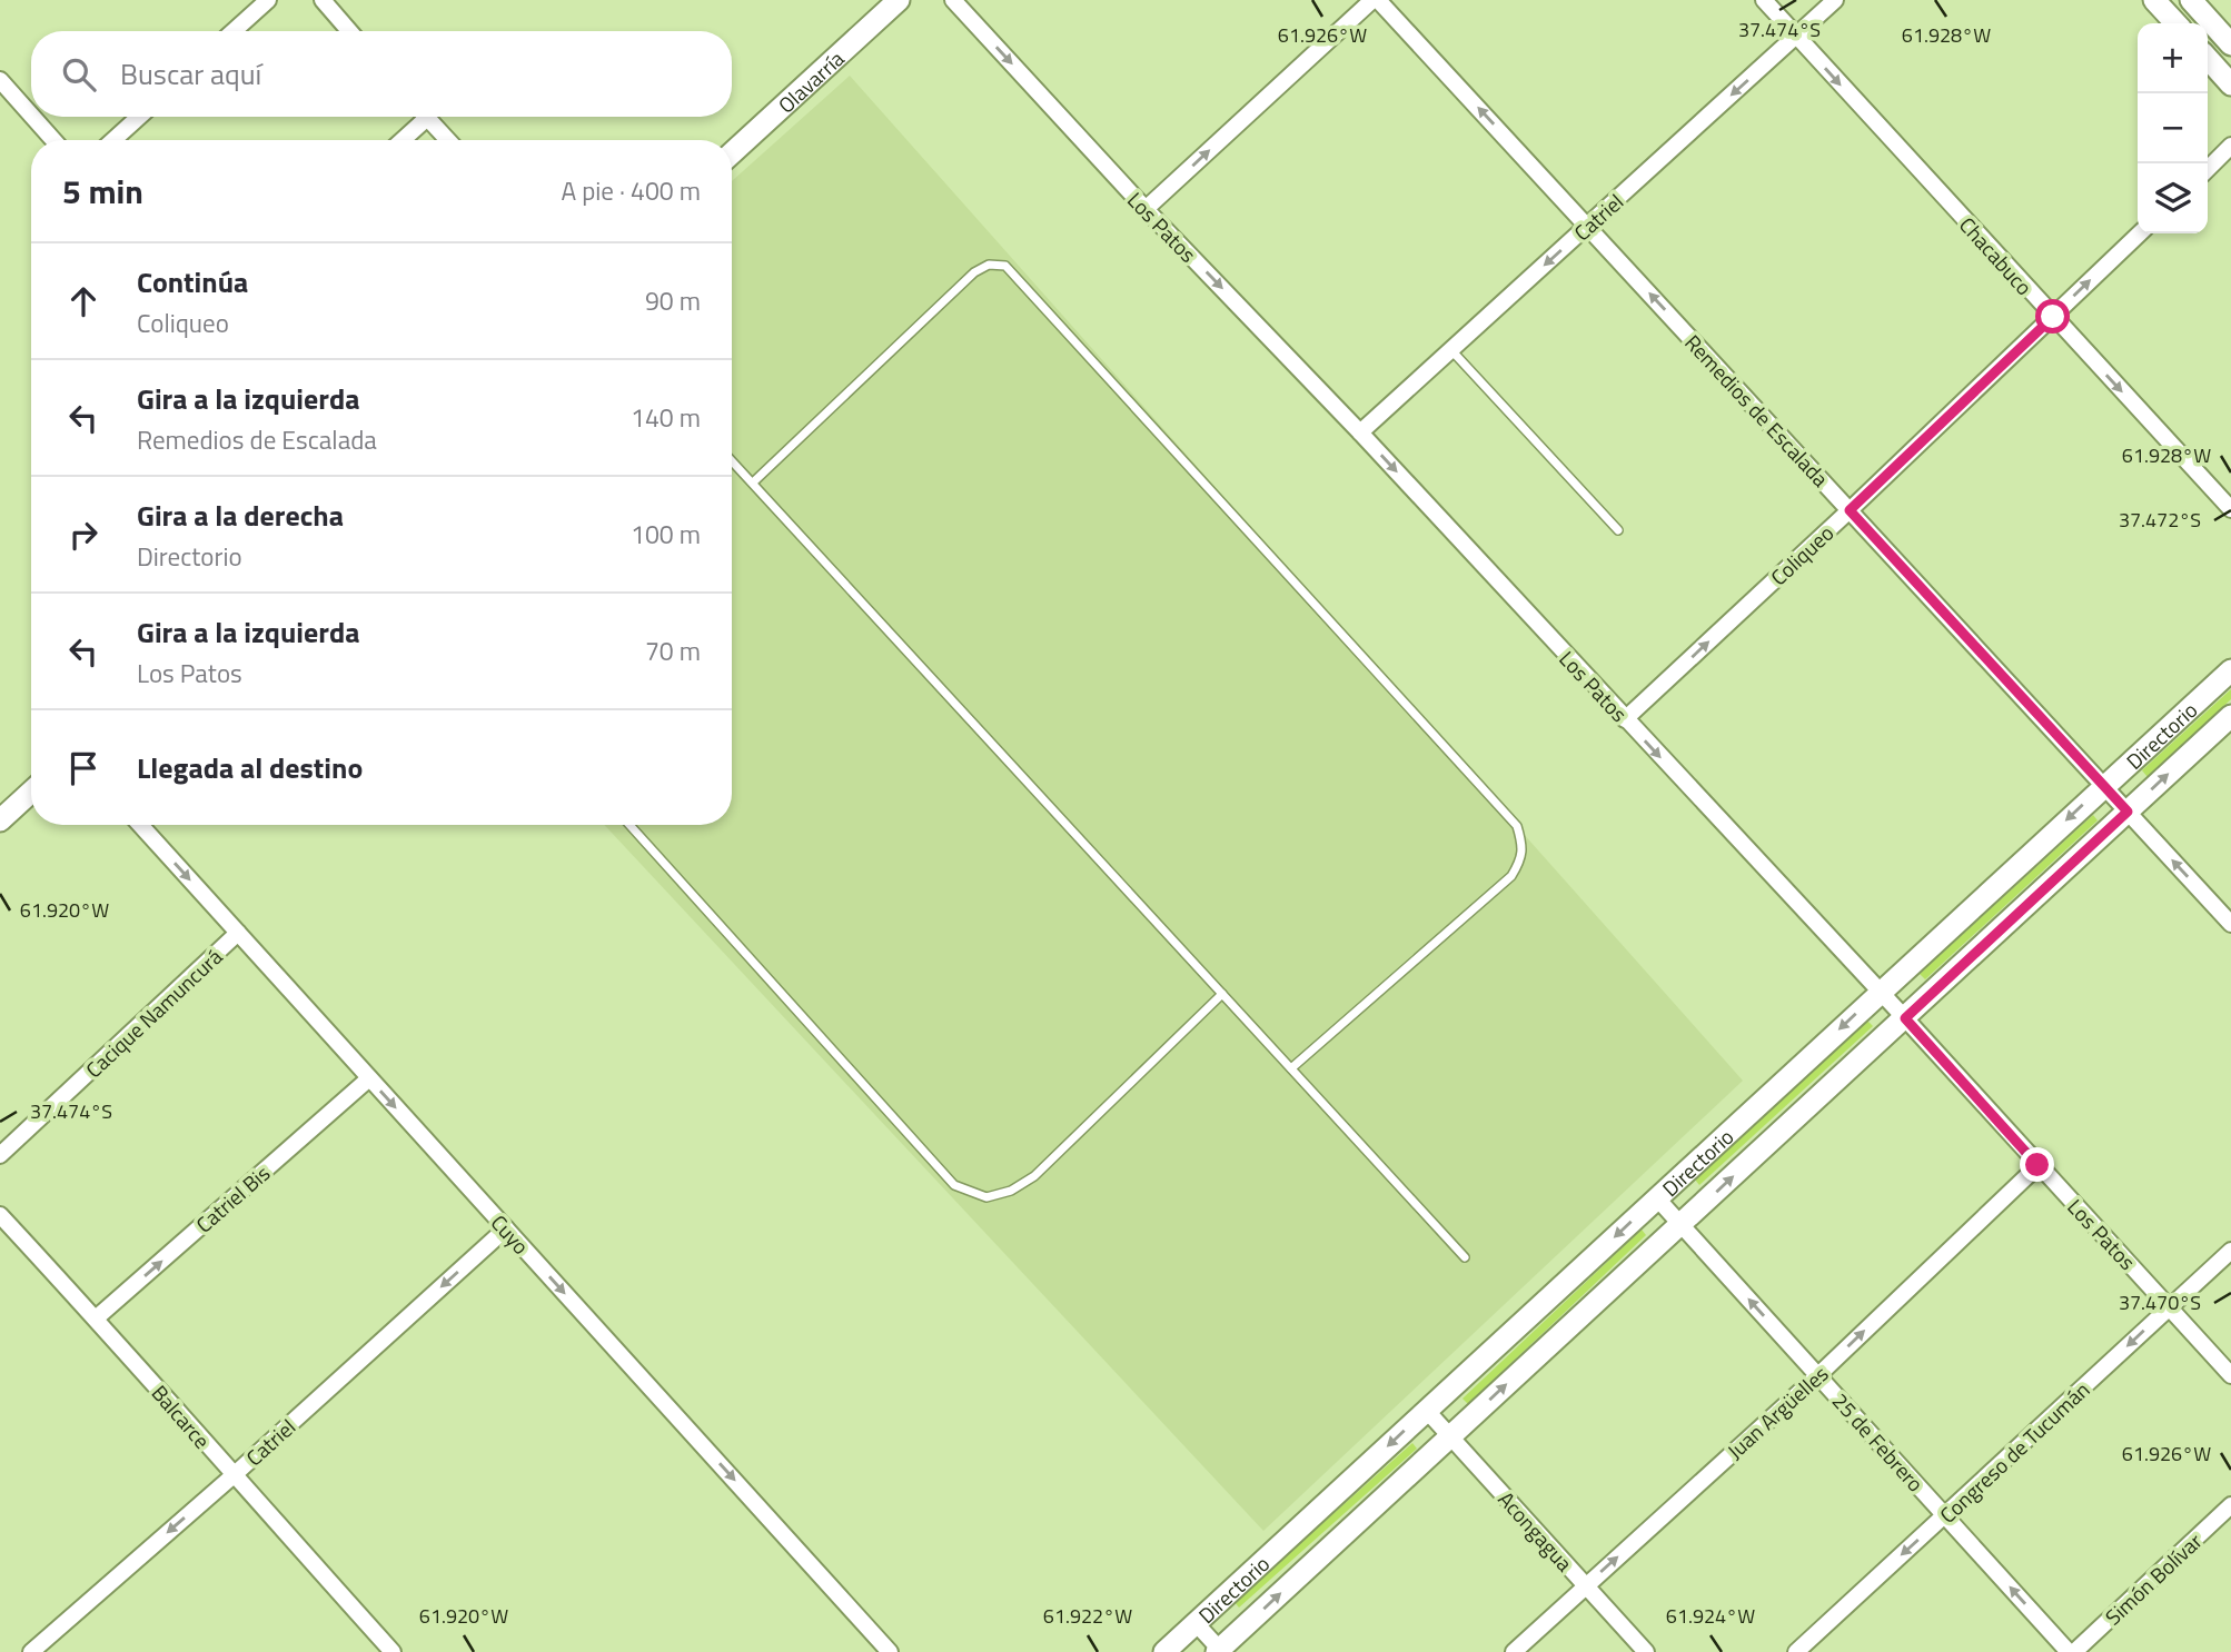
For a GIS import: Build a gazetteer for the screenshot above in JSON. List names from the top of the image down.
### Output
{
  "streets": {
    "main road": ["Olavarría", "Directorio"],
    "street": [
      "Catriel",
      "Los Patos",
      "Chacabuco",
      "Remedios de Escalada",
      "Coliqueo",
      "Cacique Namuncurá",
      "Catriel Bis",
      "Cuyo",
      "Juan Argüelles",
      "Balcarce",
      "25 de Febrero",
      "Congreso de Tucumán",
      "Acongagua",
      "Simón Bolívar"
    ]
  },
  "crossings": [
    ["Catriel", "Los Patos"],
    ["Catriel", "Chacabuco"],
    ["Catriel", "Remedios de Escalada"],
    ["Catriel", "Cuyo"],
    ["Catriel", "Balcarce"],
    ["Los Patos", "Coliqueo"],
    ["Los Patos", "Directorio"],
    ["Los Patos", "Juan Argüelles"],
    ["Los Patos", "Congreso de Tucumán"],
    ["Chacabuco", "Coliqueo"],
    ["Remedios de Escalada", "Coliqueo"],
    ["Remedios de Escalada", "Directorio"],
    ["Directorio", "25 de Febrero"],
    ["Directorio", "Acongagua"],
    ["Cacique Namuncurá", "Cuyo"],
    ["Catriel Bis", "Cuyo"],
    ["Catriel Bis", "Balcarce"],
    ["Juan Argüelles", "25 de Febrero"],
    ["Juan Argüelles", "Acongagua"],
    ["25 de Febrero", "Congreso de Tucumán"],
    ["25 de Febrero", "Simón Bolívar"]
  ],
  "one_way": [
    "Catriel",
    "Los Patos",
    "Chacabuco",
    "Remedios de Escalada",
    "Coliqueo",
    "Catriel Bis",
    "Cuyo",
    "Juan Argüelles",
    "25 de Febrero",
    "Congreso de Tucumán"
  ],
  "page": {
    "map_buttons": ["+", "−"],
    "search": "Buscar aquí",
    "heading": ["5 min", "A pie · 400 m"],
    "list": [
      ["Continúa", "Coliqueo", "90 m"],
      ["Gira a la izquierda", "Remedios de Escalada", "140 m"],
      ["Gira a la derecha", "Directorio", "100 m"],
      ["Gira a la izquierda", "Los Patos", "70 m"],
      "Llegada al destino"
    ]
  },
  "coordinates": [
    "37.474°S",
    "61.926°W",
    "61.928°W",
    "37.472°S",
    "61.920°W",
    "37.470°S",
    "61.922°W",
    "61.924°W"
  ]
}
